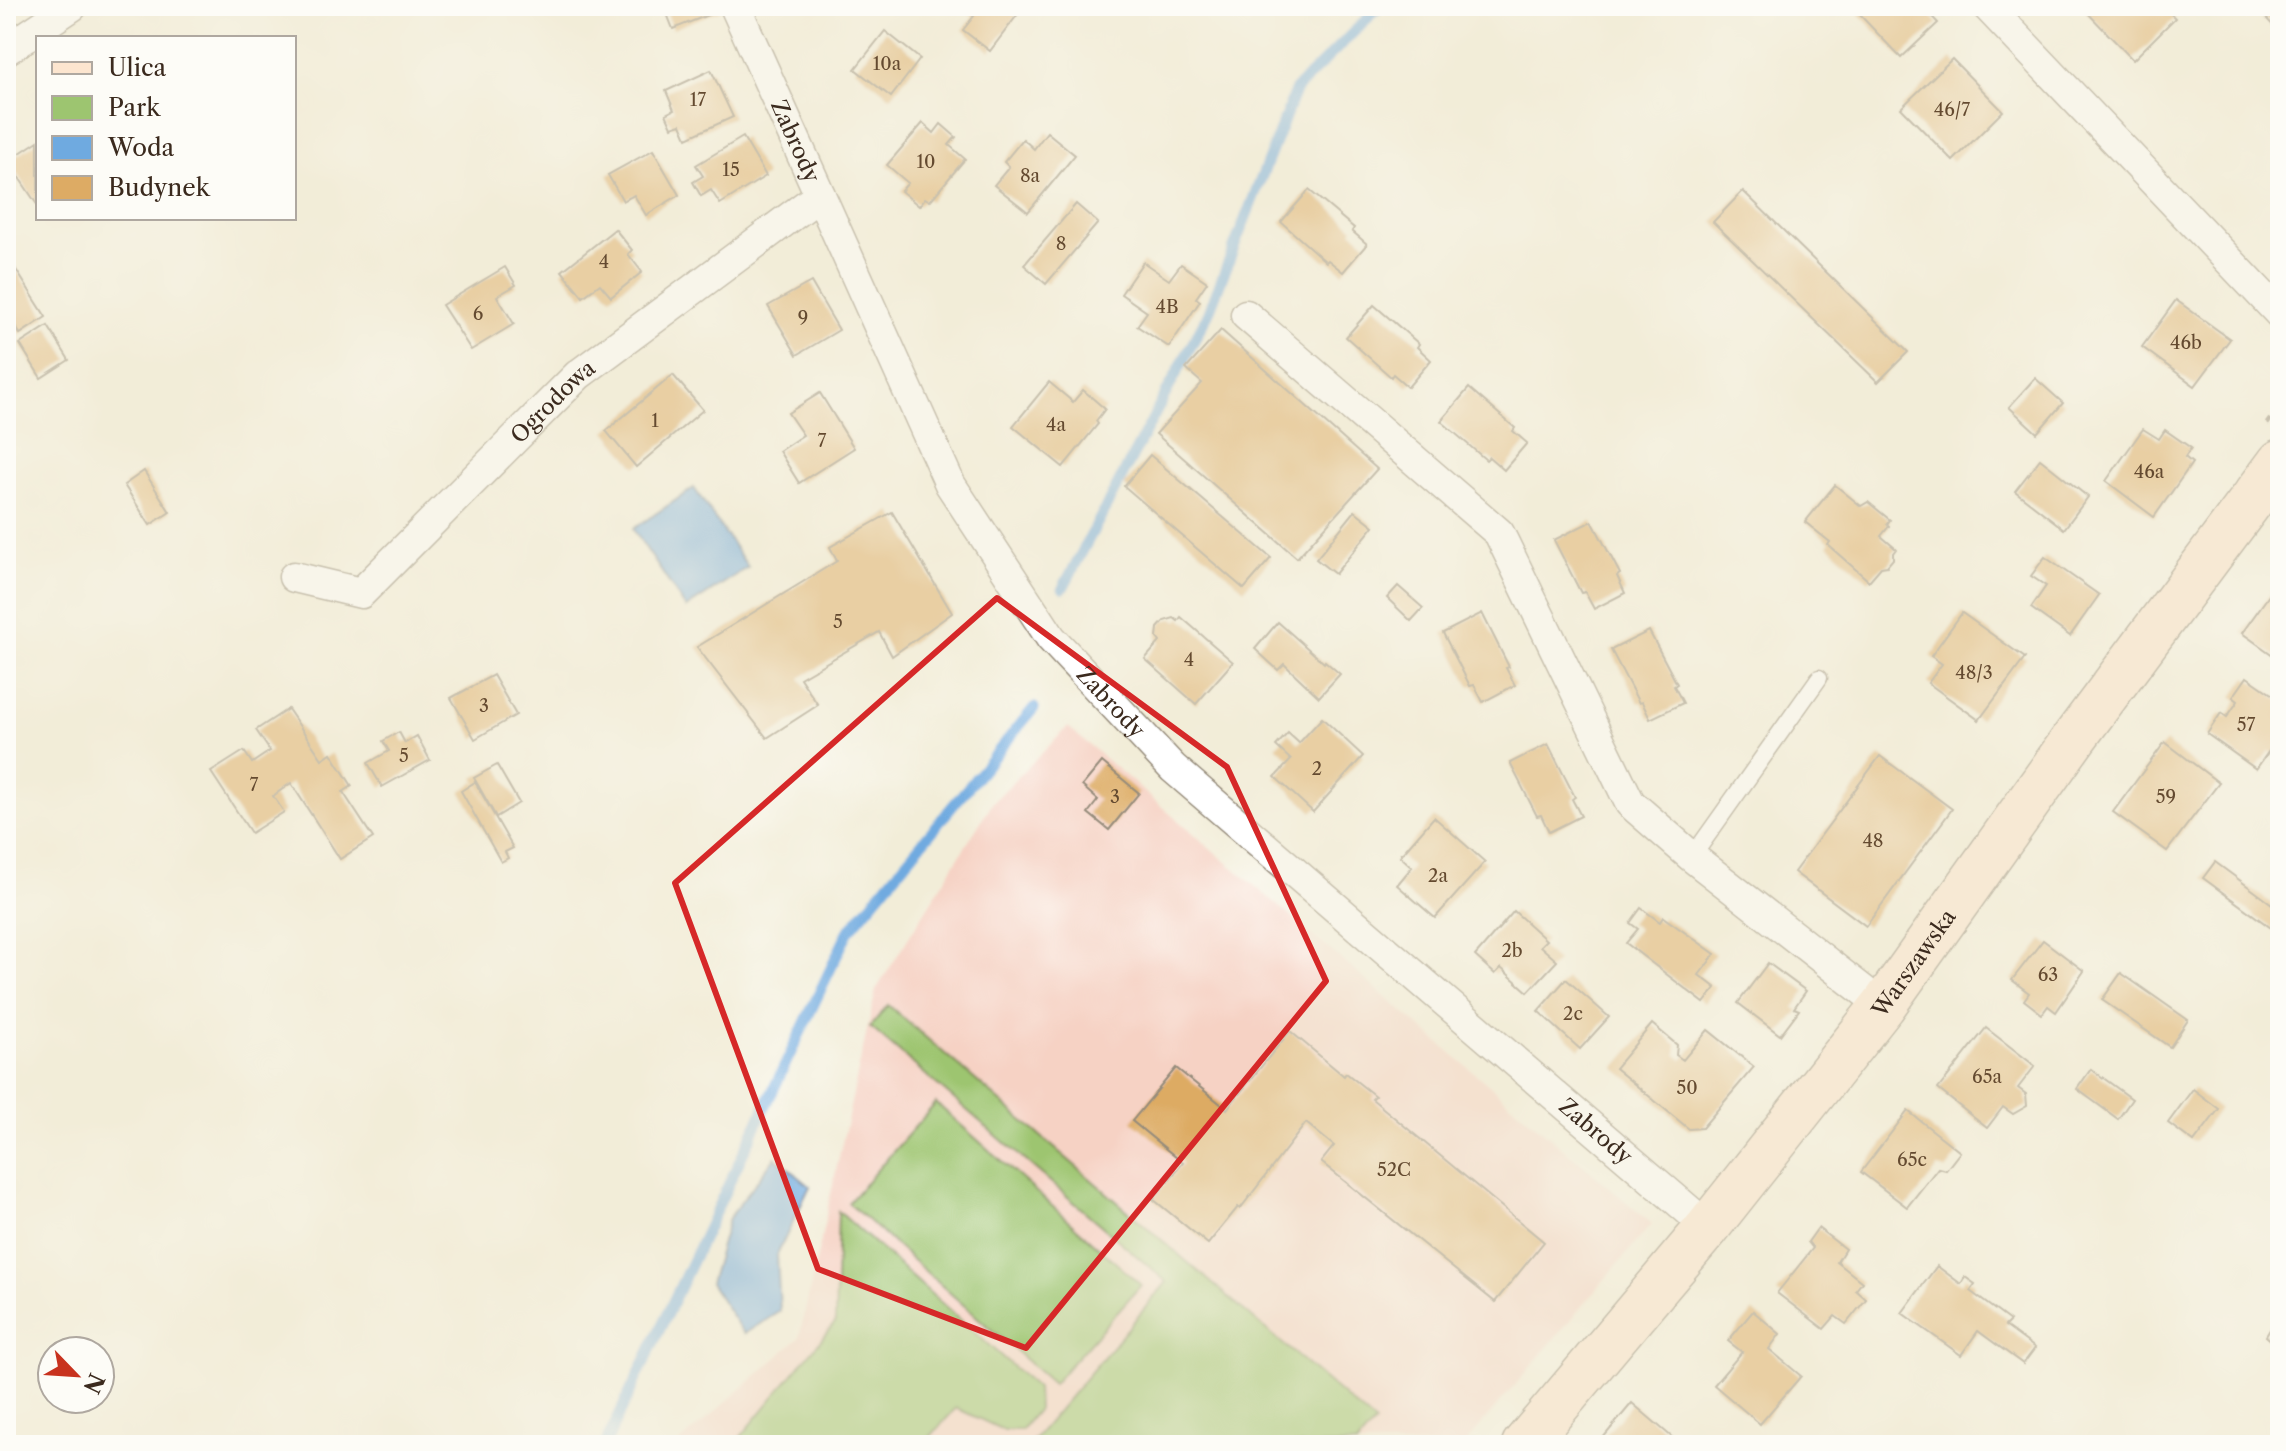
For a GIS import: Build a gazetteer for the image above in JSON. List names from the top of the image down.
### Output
{
  "streets": {
    "main road": ["Warszawska"],
    "street": ["Zabrody", "Ogrodowa"]
  },
  "crossings": [
    ["Zabrody", "Ogrodowa"],
    ["Zabrody", "Warszawska"]
  ],
  "house_numbers": [
    "10a",
    "17",
    "46/7",
    "10",
    "15",
    "8a",
    "8",
    "4",
    "4B",
    "6",
    "9",
    "46b",
    "1",
    "4a",
    "7",
    "46a",
    "5",
    "4",
    "48/3",
    "3",
    "57",
    "5",
    "2",
    "7",
    "3",
    "59",
    "48",
    "2a",
    "2b",
    "63",
    "2c",
    "65a",
    "50",
    "65c",
    "52C"
  ],
  "legend": [
    "Ulica",
    "Park",
    "Woda",
    "Budynek"
  ],
  "north": "bottom right"
}
